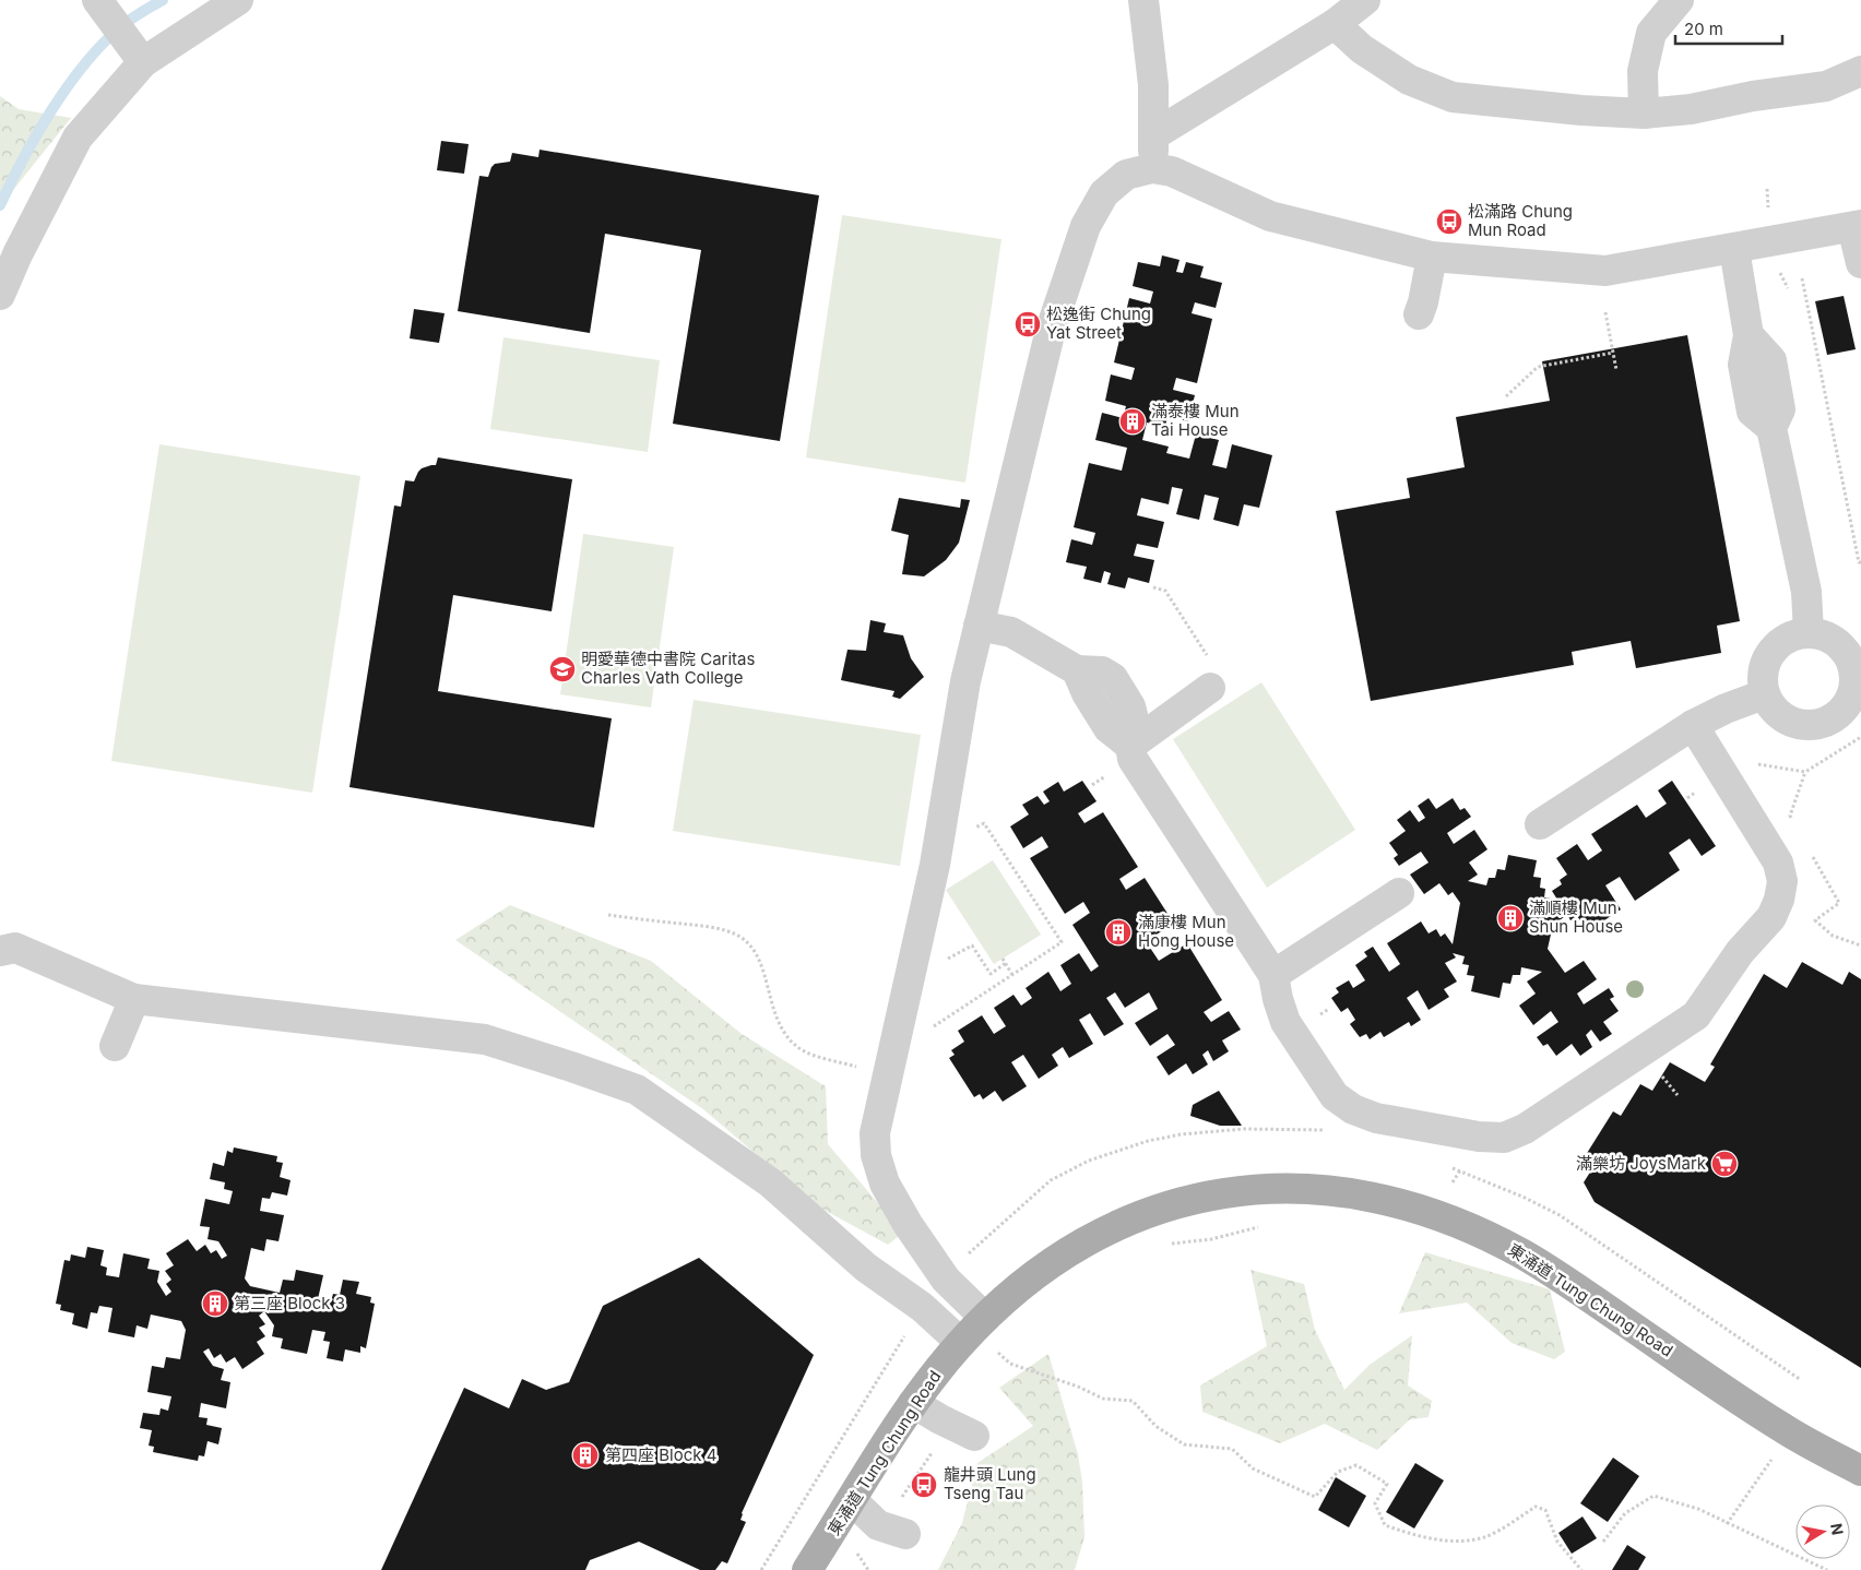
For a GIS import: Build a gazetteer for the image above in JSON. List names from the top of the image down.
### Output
{
  "streets": {
    "main road": ["東涌道 Tung Chung Road"]
  },
  "places": {
    "bus stop": ["松滿路 Chung Mun Road", "松逸街 Chung Yat Street", "龍井頭 Lung Tseng Tau"],
    "building": [
      "滿泰樓 Mun Tai House",
      "滿順樓 Mun Shun House",
      "滿康樓 Mun Hong House",
      "第三座 Block 3",
      "第四座 Block 4"
    ],
    "school or university": ["明愛華德中書院 Caritas Charles Vath College"],
    "supermarket": ["滿樂坊 JoysMark"]
  },
  "scale_bar": "20 m",
  "north": "right"
}
